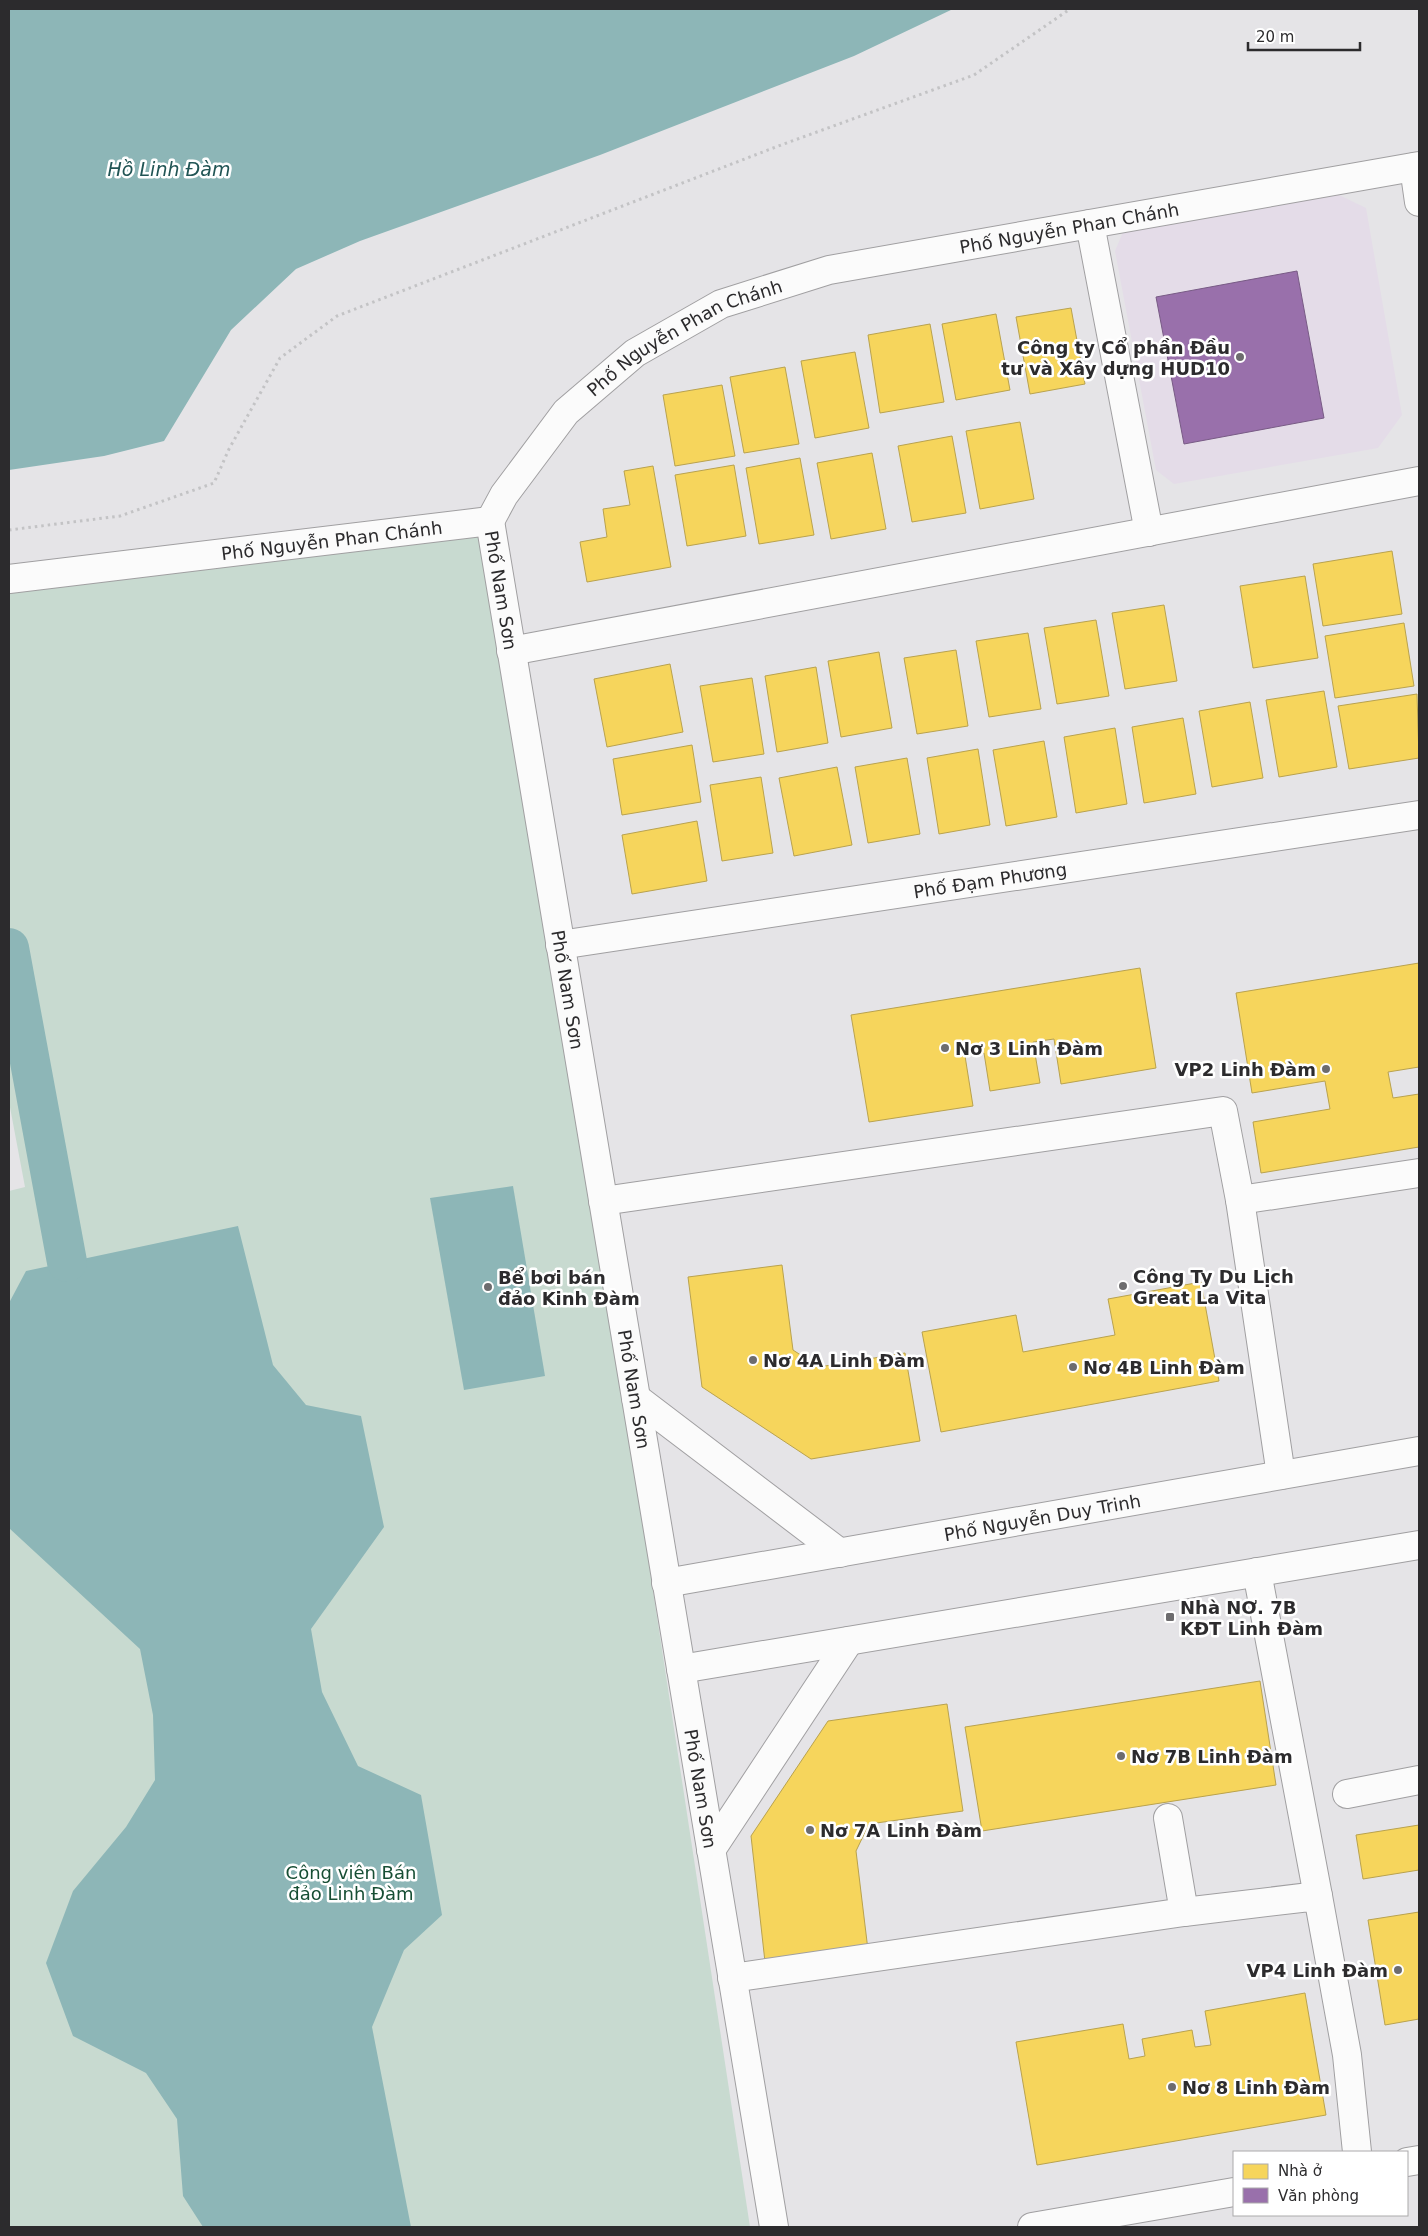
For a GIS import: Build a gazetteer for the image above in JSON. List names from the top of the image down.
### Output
{
  "streets": {
    "street": [
      "Phố Nguyễn Phan Chánh",
      "Phố Nam Sơn",
      "Phố Đạm Phương",
      "Phố Nguyễn Duy Trinh"
    ]
  },
  "crossings": [
    ["Phố Nguyễn Phan Chánh", "Phố Nam Sơn"],
    ["Phố Nam Sơn", "Phố Đạm Phương"],
    ["Phố Nam Sơn", "Phố Nguyễn Duy Trinh"]
  ],
  "water": ["Hồ Linh Đàm"],
  "parks": ["Công viên Bán đảo Linh Đàm"],
  "places": {
    "other": [
      "Công ty Cổ phần Đầu tư và Xây dựng HUD10",
      "Nơ 3 Linh Đàm",
      "VP2 Linh Đàm",
      "Công Ty Du Lịch Great La Vita",
      "Bể bơi bán đảo Kinh Đàm",
      "Nơ 4A Linh Đàm",
      "Nơ 4B Linh Đàm",
      "Nơ 7B Linh Đàm",
      "Nơ 7A Linh Đàm",
      "VP4 Linh Đàm",
      "Nơ 8 Linh Đàm"
    ],
    "transit": ["Nhà NƠ. 7B KĐT Linh Đàm"]
  },
  "legend": ["Nhà ở", "Văn phòng"],
  "scale_bar": "20 m"
}
